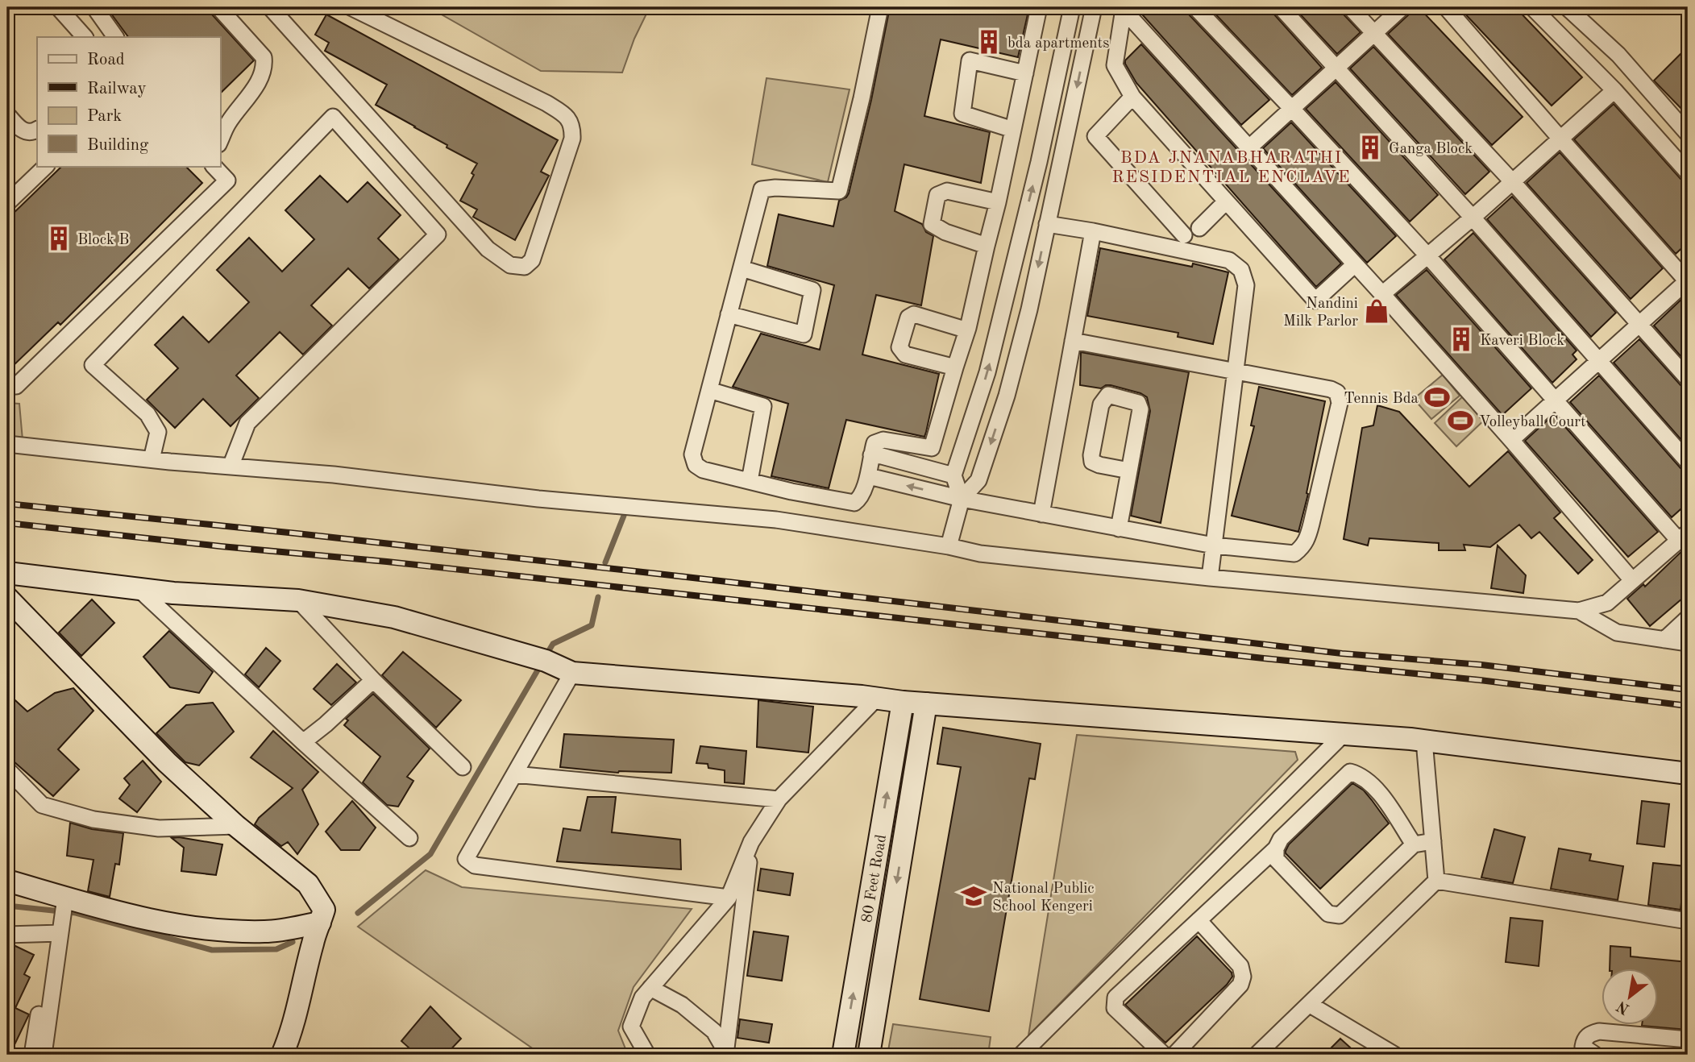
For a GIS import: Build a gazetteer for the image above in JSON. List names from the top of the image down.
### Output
{
  "streets": {
    "street": ["80 Feet Road"]
  },
  "districts": ["BDA JNANABHARATHI RESIDENTIAL ENCLAVE"],
  "places": {
    "building": [
      "bda apartments",
      "Ganga Block",
      "Block B",
      "Kaveri Block"
    ],
    "shop": ["Nandini Milk Parlor"],
    "sports": ["Tennis Bda", "Volleyball Court"],
    "school or university": ["National Public School Kengeri"]
  },
  "legend": [
    "Road",
    "Railway",
    "Park",
    "Building"
  ],
  "north": "bottom left"
}
